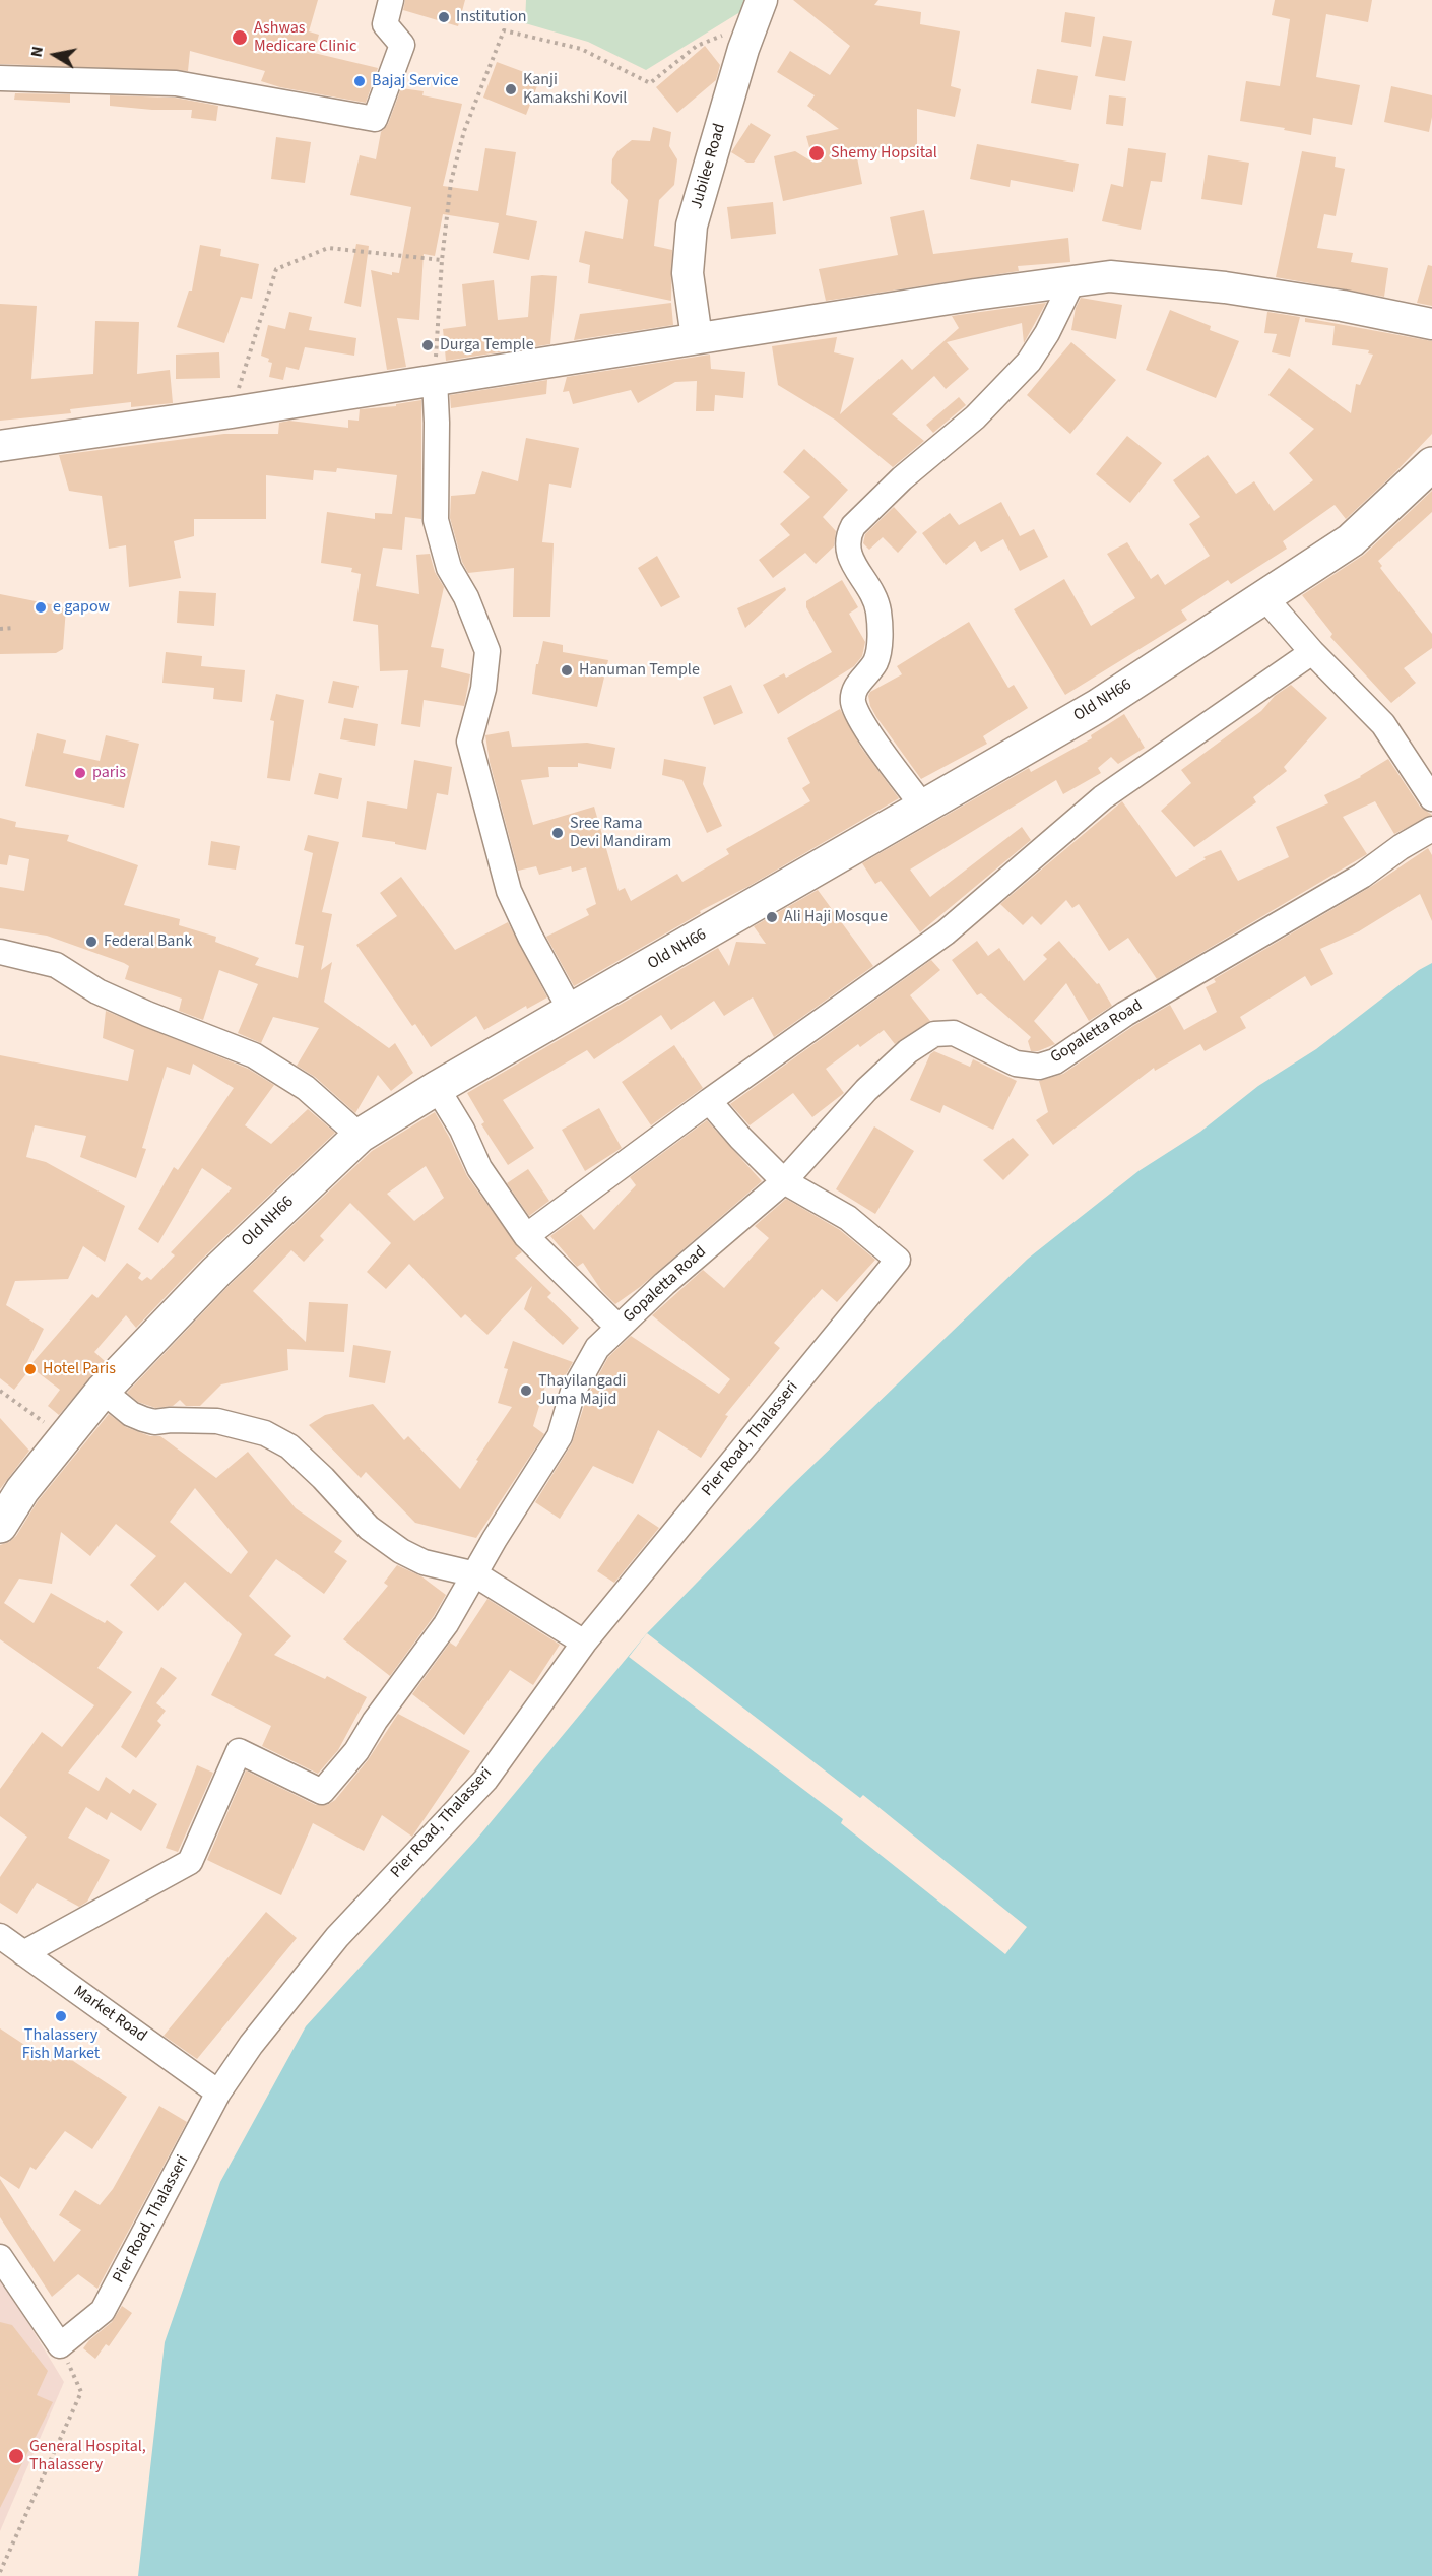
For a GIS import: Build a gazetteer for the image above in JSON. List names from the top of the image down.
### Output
{
  "streets": {
    "main road": ["Old NH66"],
    "street": [
      "Jubilee Road",
      "Gopaletta Road",
      "Pier Road, Thalasseri",
      "Market Road"
    ]
  },
  "crossings": [
    ["Gopaletta Road", "Pier Road, Thalasseri"],
    ["Gopaletta Road", "Market Road"],
    ["Pier Road, Thalasseri", "Market Road"]
  ],
  "places": [
    "Institution",
    "Ashwas Medicare Clinic",
    "Bajaj Service",
    "Kanji Kamakshi Kovil",
    "Shemy Hopsital",
    "Durga Temple",
    "e gapow",
    "Hanuman Temple",
    "paris",
    "Sree Rama Devi Mandiram",
    "Ali Haji Mosque",
    "Federal Bank",
    "Hotel Paris",
    "Thayilangadi Juma Majid",
    "Thalassery Fish Market",
    "General Hospital, Thalassery"
  ],
  "north": "left"
}
